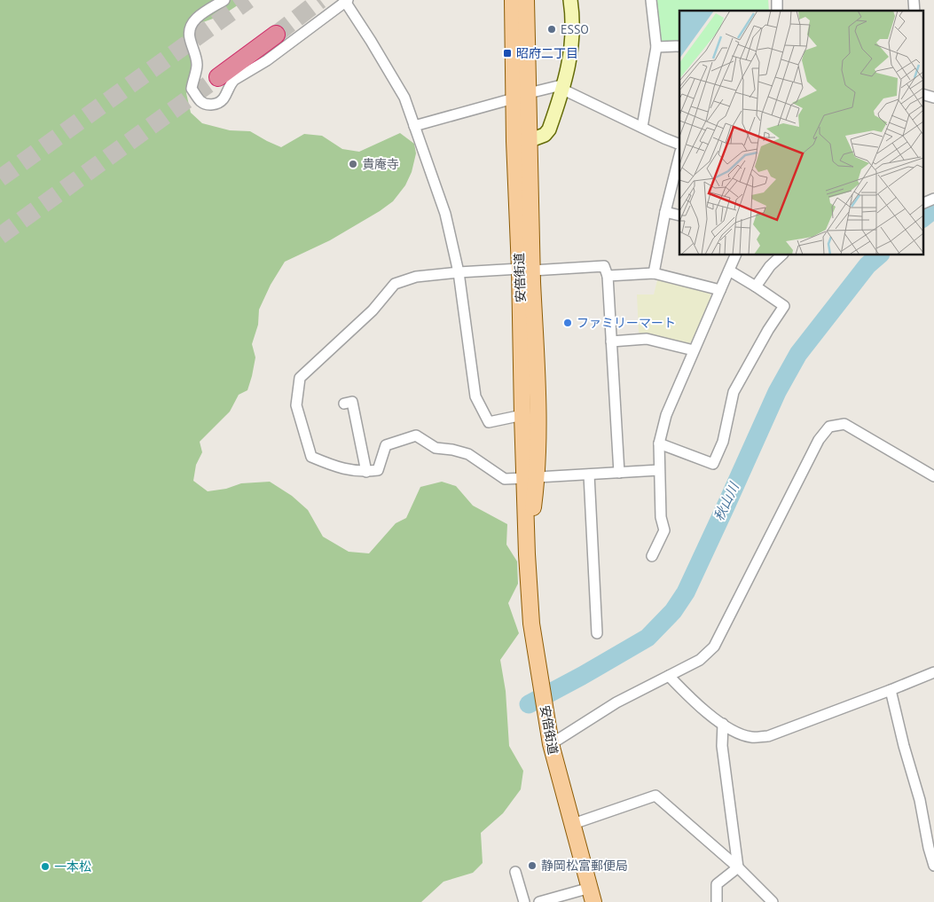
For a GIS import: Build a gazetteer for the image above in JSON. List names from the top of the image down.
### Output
{
  "streets": {
    "main road": ["安倍街道"]
  },
  "water": ["秋山川"],
  "places": {
    "other": [
      "ESSO",
      "貴庵寺",
      "ファミリーマート",
      "静岡松富郵便局",
      "一本松"
    ],
    "transit": ["昭府二丁目"]
  }
}
